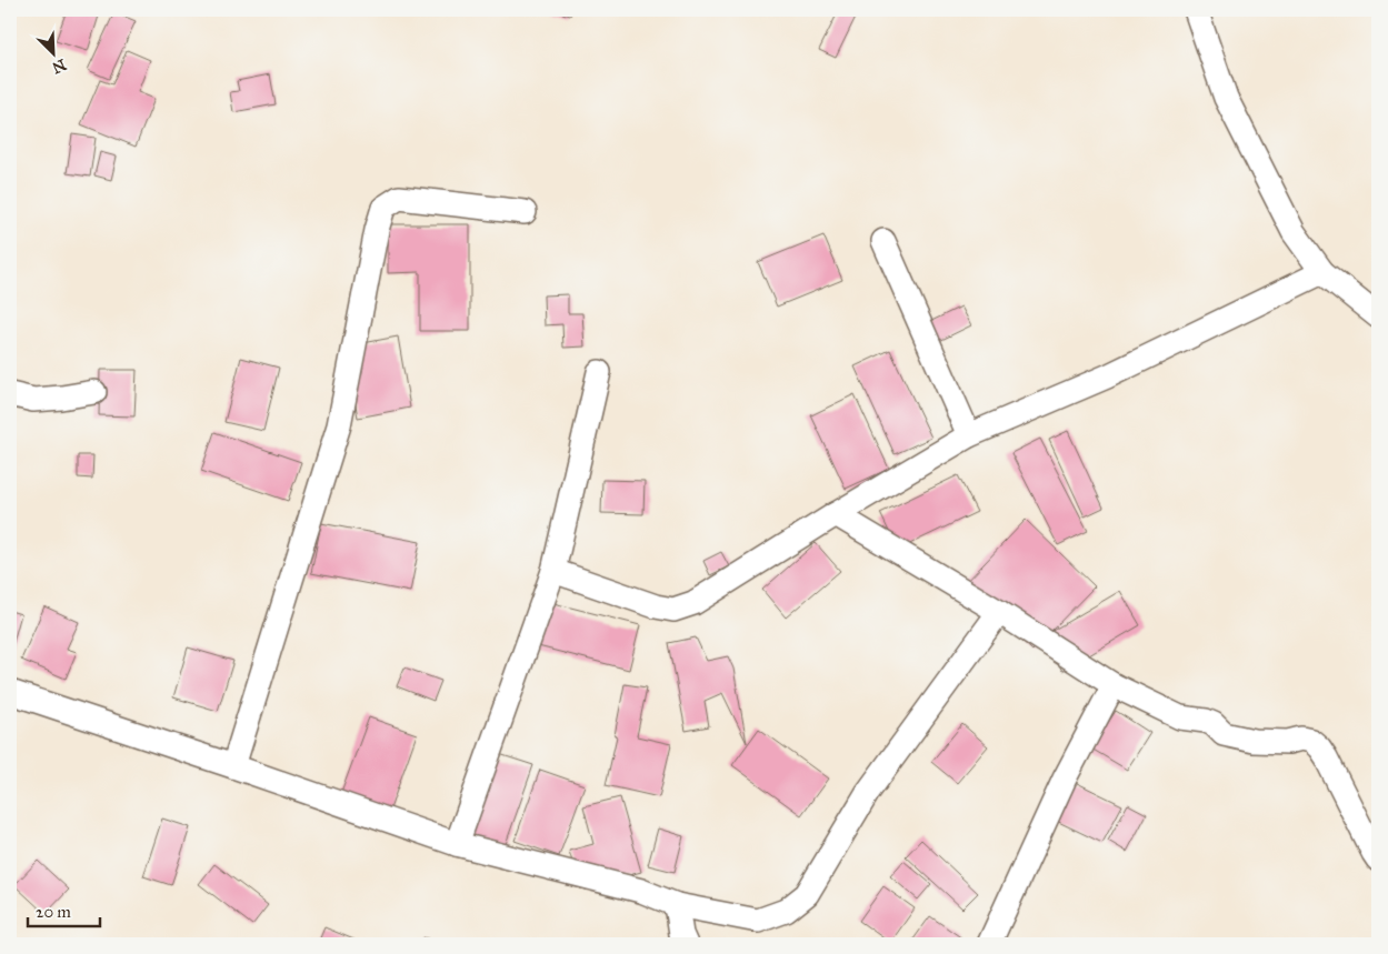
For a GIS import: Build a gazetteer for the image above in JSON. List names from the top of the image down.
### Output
{
  "scale_bar": "20 m",
  "north": "bottom right"
}
